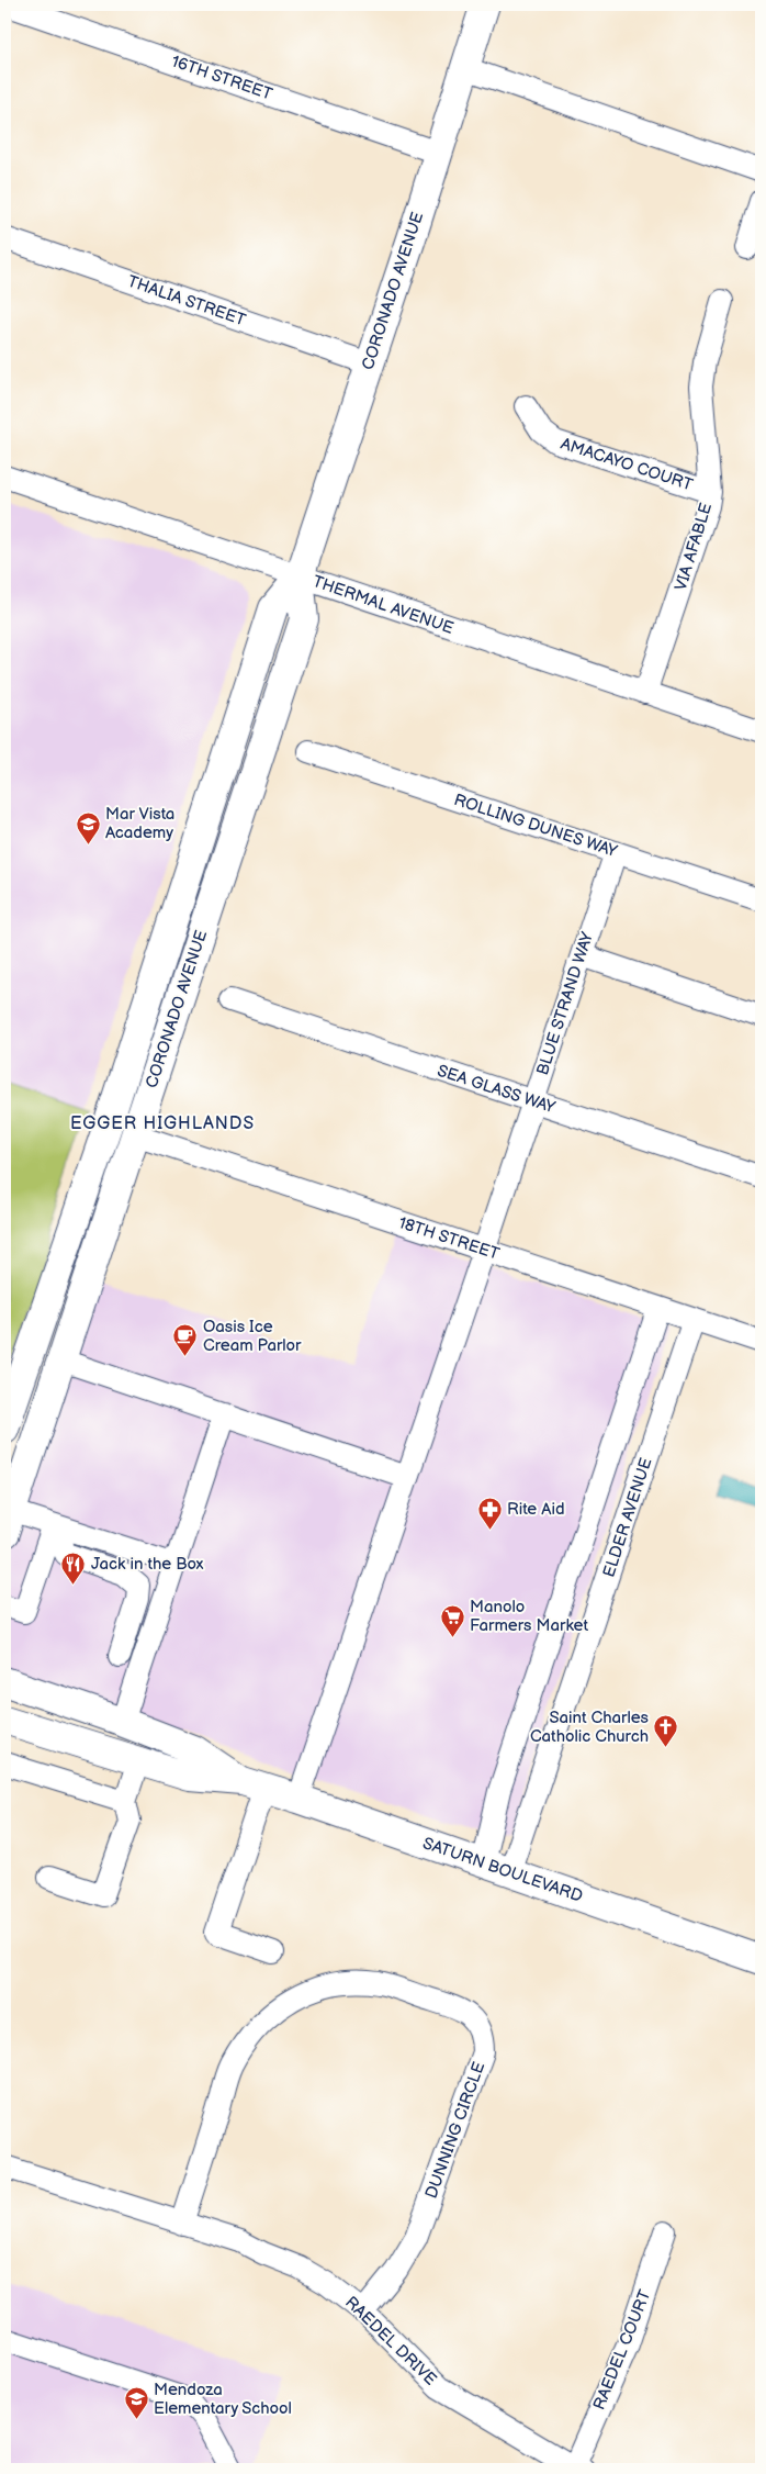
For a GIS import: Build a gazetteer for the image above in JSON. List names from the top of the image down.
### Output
{
  "streets": {
    "main road": ["CORONADO AVENUE", "SATURN BOULEVARD"],
    "street": [
      "16TH STREET",
      "THALIA STREET",
      "AMACAYO COURT",
      "VIA AFABLE",
      "THERMAL AVENUE",
      "ROLLING DUNES WAY",
      "BLUE STRAND WAY",
      "SEA GLASS WAY",
      "18TH STREET",
      "ELDER AVENUE",
      "DUNNING CIRCLE",
      "RAEDEL DRIVE",
      "RAEDEL COURT"
    ]
  },
  "crossings": [
    ["16TH STREET", "CORONADO AVENUE"],
    ["CORONADO AVENUE", "THALIA STREET"],
    ["CORONADO AVENUE", "THERMAL AVENUE"],
    ["CORONADO AVENUE", "18TH STREET"],
    ["AMACAYO COURT", "VIA AFABLE"],
    ["VIA AFABLE", "THERMAL AVENUE"],
    ["ROLLING DUNES WAY", "BLUE STRAND WAY"],
    ["BLUE STRAND WAY", "SEA GLASS WAY"],
    ["BLUE STRAND WAY", "18TH STREET"],
    ["BLUE STRAND WAY", "SATURN BOULEVARD"],
    ["18TH STREET", "ELDER AVENUE"],
    ["ELDER AVENUE", "SATURN BOULEVARD"],
    ["DUNNING CIRCLE", "RAEDEL DRIVE"],
    ["RAEDEL DRIVE", "RAEDEL COURT"]
  ],
  "districts": ["EGGER HIGHLANDS"],
  "places": {
    "school or university": ["Mar Vista Academy", "Mendoza Elementary School"],
    "cafe": ["Oasis Ice Cream Parlor"],
    "pharmacy": ["Rite Aid"],
    "restaurant": ["Jack in the Box"],
    "supermarket": ["Manolo Farmers Market"],
    "church": ["Saint Charles Catholic Church"]
  }
}
